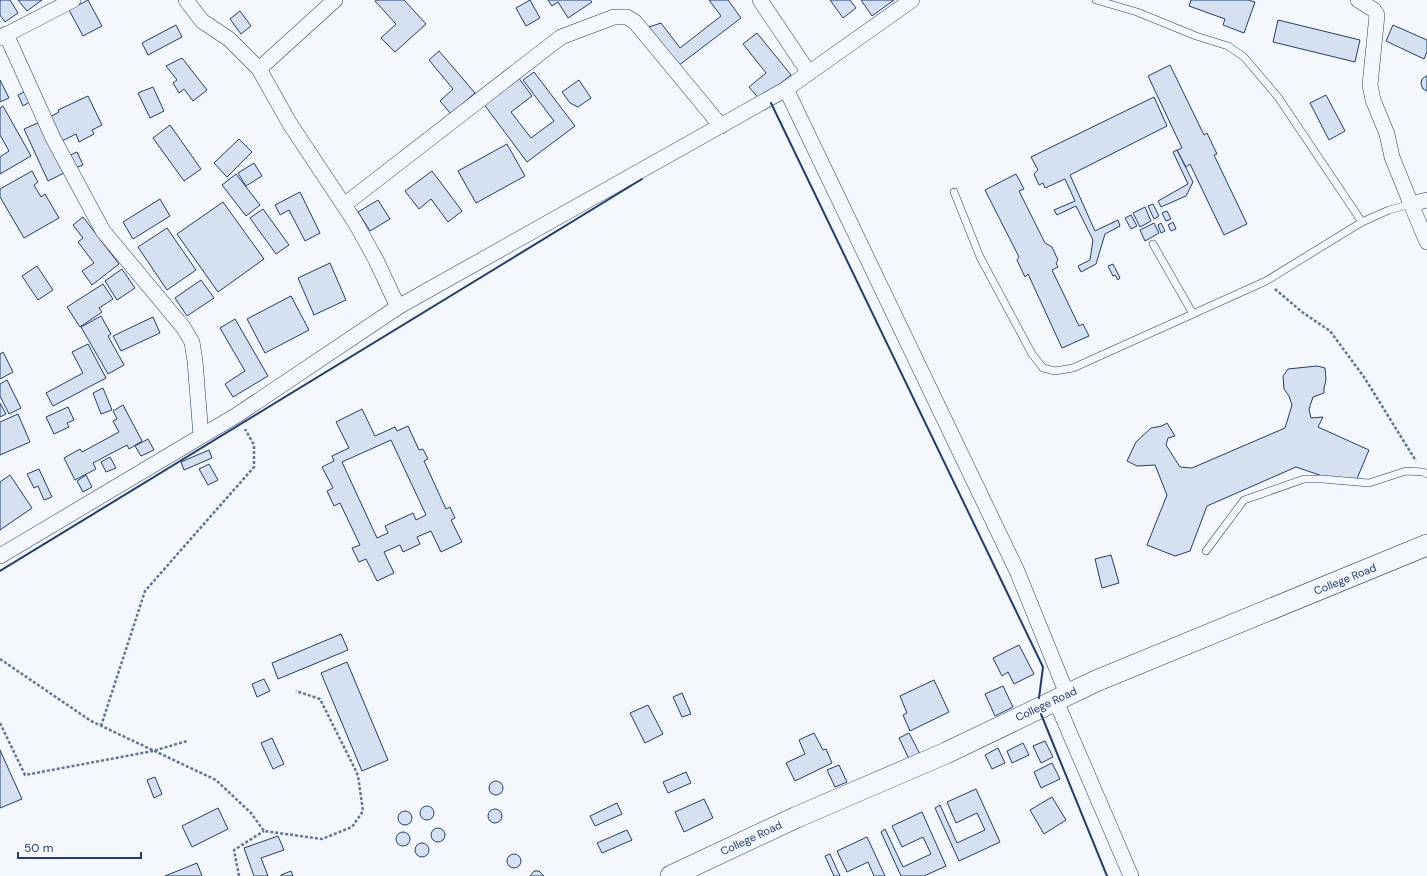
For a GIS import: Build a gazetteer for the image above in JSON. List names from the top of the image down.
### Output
{
  "streets": {
    "street": ["College Road"]
  },
  "scale_bar": "50 m"
}
